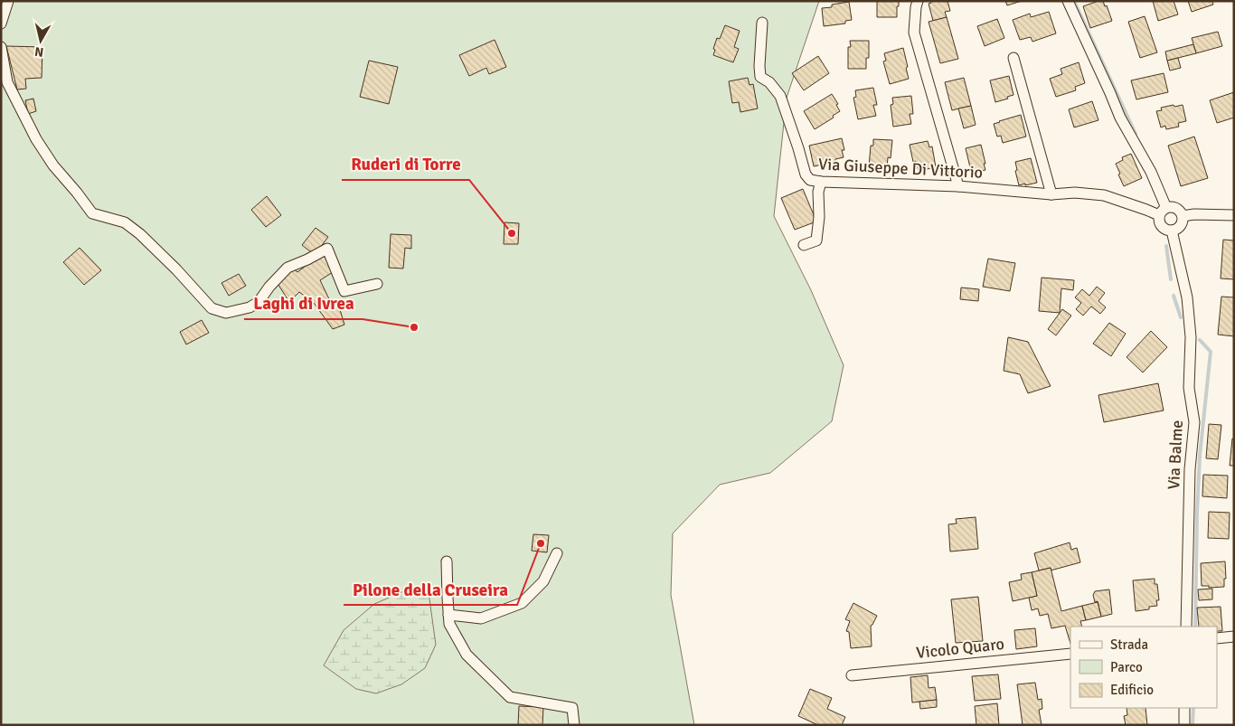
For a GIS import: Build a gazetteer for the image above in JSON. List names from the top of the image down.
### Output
{
  "streets": {
    "street": ["Via Giuseppe Di Vittorio", "Via Balme", "Vicolo Quaro"]
  },
  "crossings": [
    ["Via Giuseppe Di Vittorio", "Via Balme"]
  ],
  "places": ["Ruderi di Torre", "Laghi di Ivrea", "Pilone della Cruseira"],
  "legend": ["Strada", "Parco", "Edificio"],
  "north": "bottom"
}
